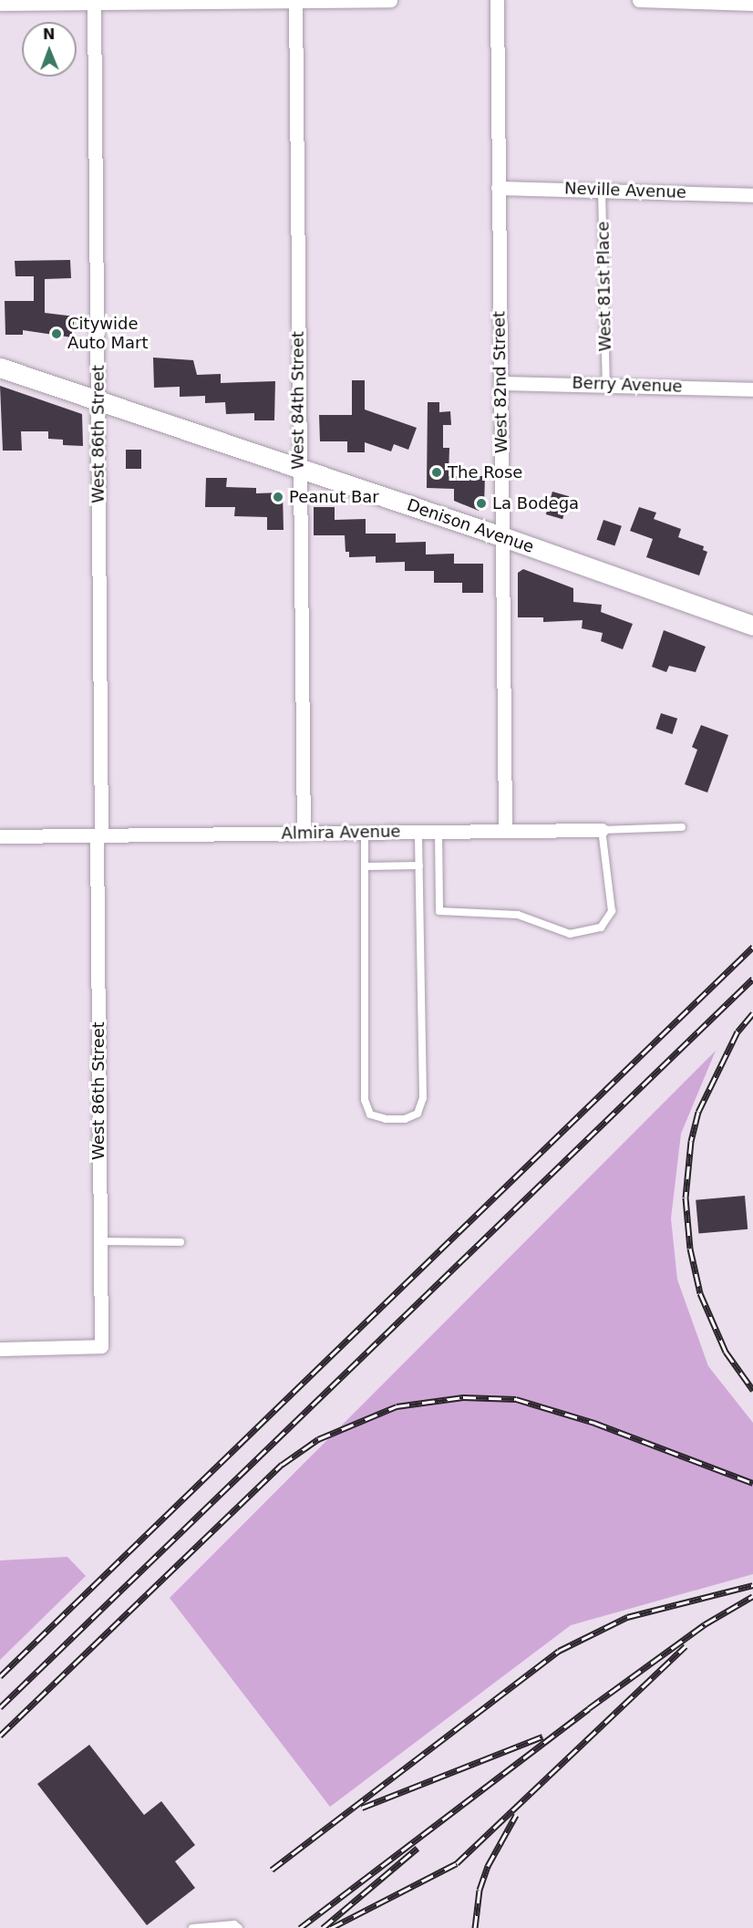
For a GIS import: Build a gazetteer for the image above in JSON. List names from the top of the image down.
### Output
{
  "streets": {
    "main road": ["Denison Avenue"],
    "street": [
      "Neville Avenue",
      "West 82nd Street",
      "Berry Avenue",
      "West 84th Street",
      "West 86th Street",
      "Almira Avenue"
    ],
    "lane": ["West 81st Place"]
  },
  "crossings": [
    ["Neville Avenue", "West 81st Place"],
    ["Neville Avenue", "West 82nd Street"],
    ["West 81st Place", "Berry Avenue"],
    ["West 82nd Street", "Berry Avenue"],
    ["West 82nd Street", "Denison Avenue"],
    ["West 82nd Street", "Almira Avenue"],
    ["West 84th Street", "Denison Avenue"],
    ["West 84th Street", "Almira Avenue"],
    ["West 86th Street", "Denison Avenue"],
    ["West 86th Street", "Almira Avenue"]
  ],
  "places": [
    "Citywide Auto Mart",
    "The Rose",
    "Peanut Bar",
    "La Bodega"
  ],
  "north": "top"
}
